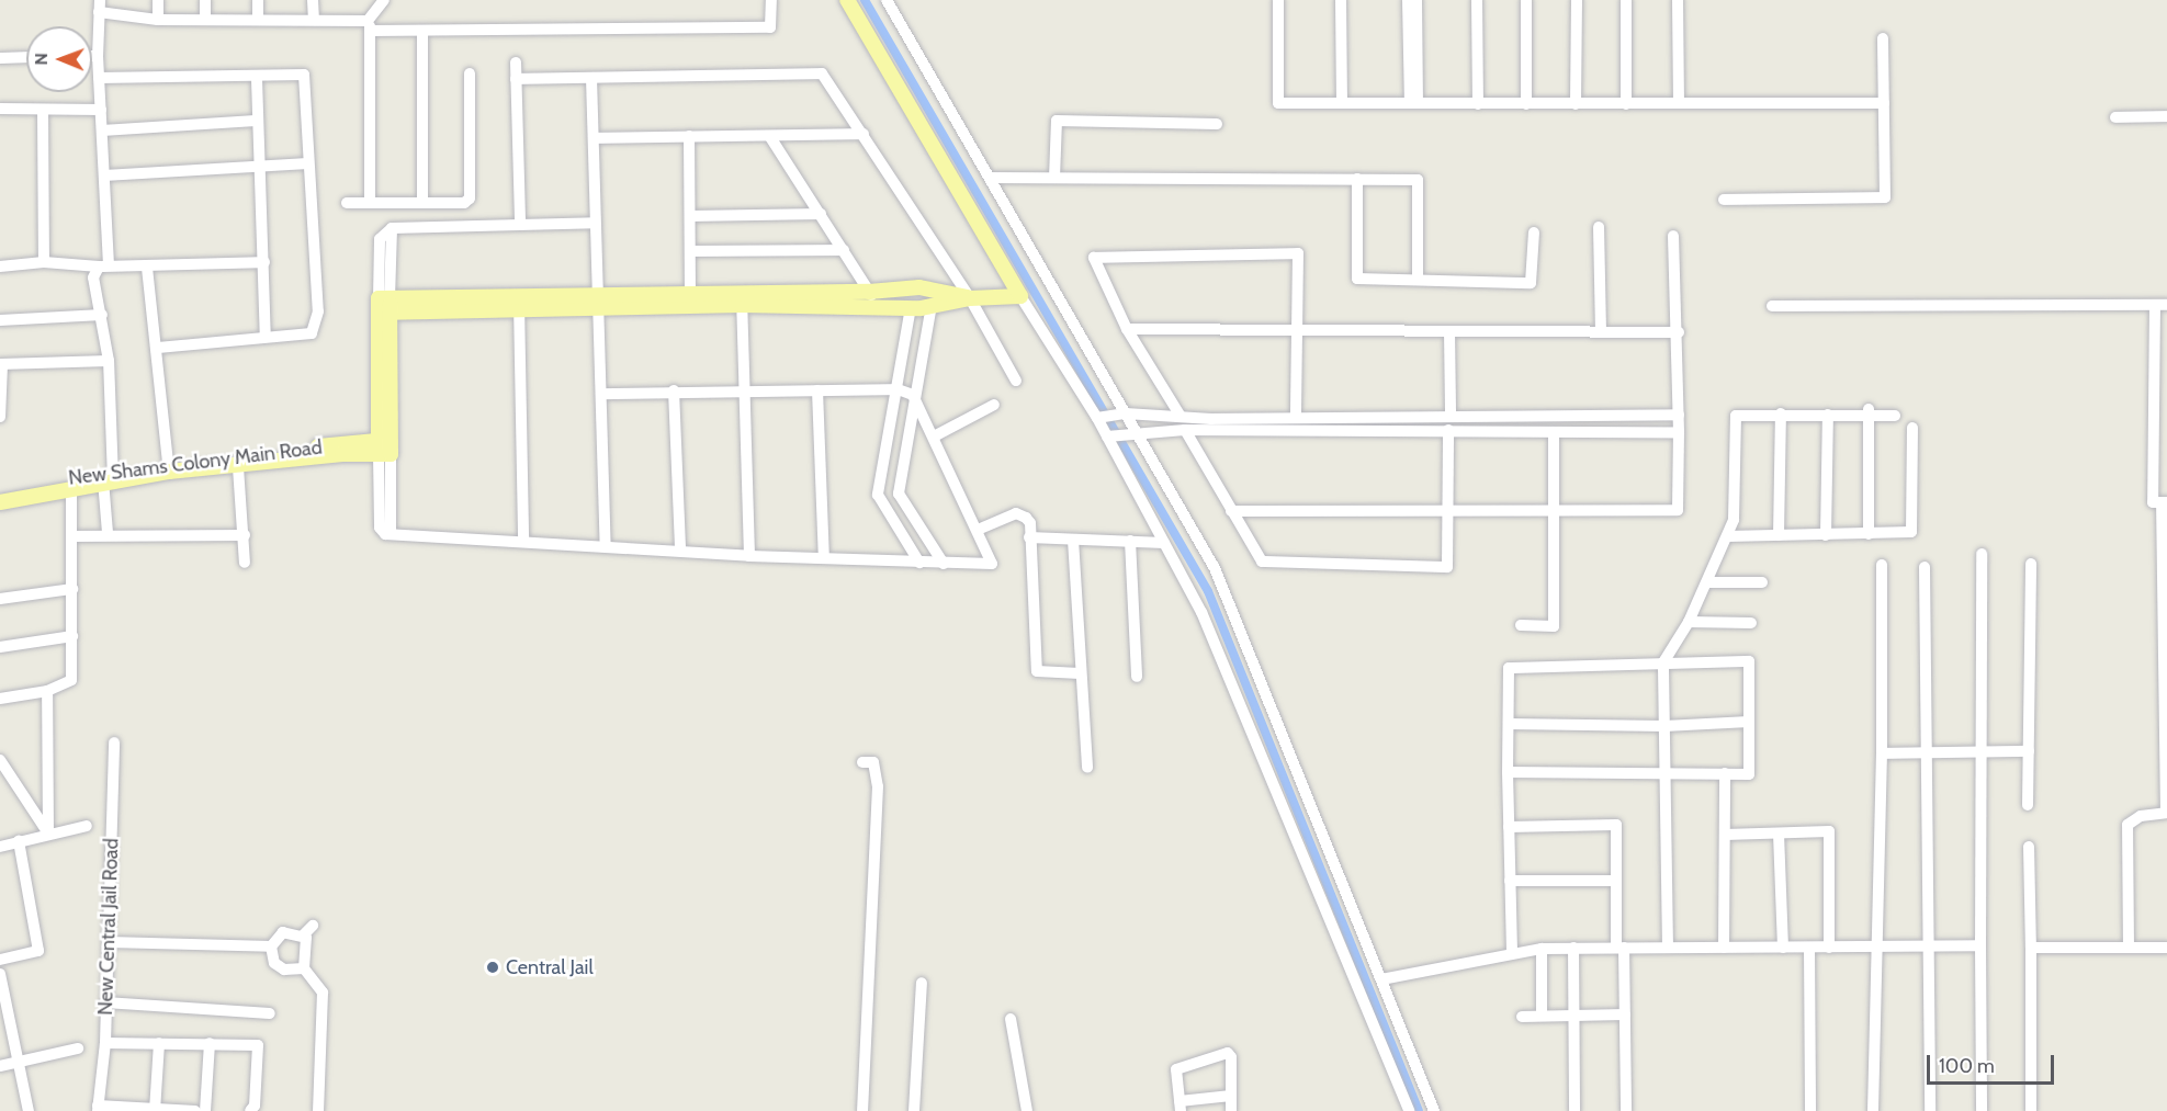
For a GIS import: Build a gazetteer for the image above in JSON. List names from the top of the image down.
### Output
{
  "streets": {
    "main road": ["New Shams Colony Main Road"],
    "street": ["New Central Jail Road"]
  },
  "places": ["Central Jail"],
  "scale_bar": "100 m",
  "north": "left"
}
